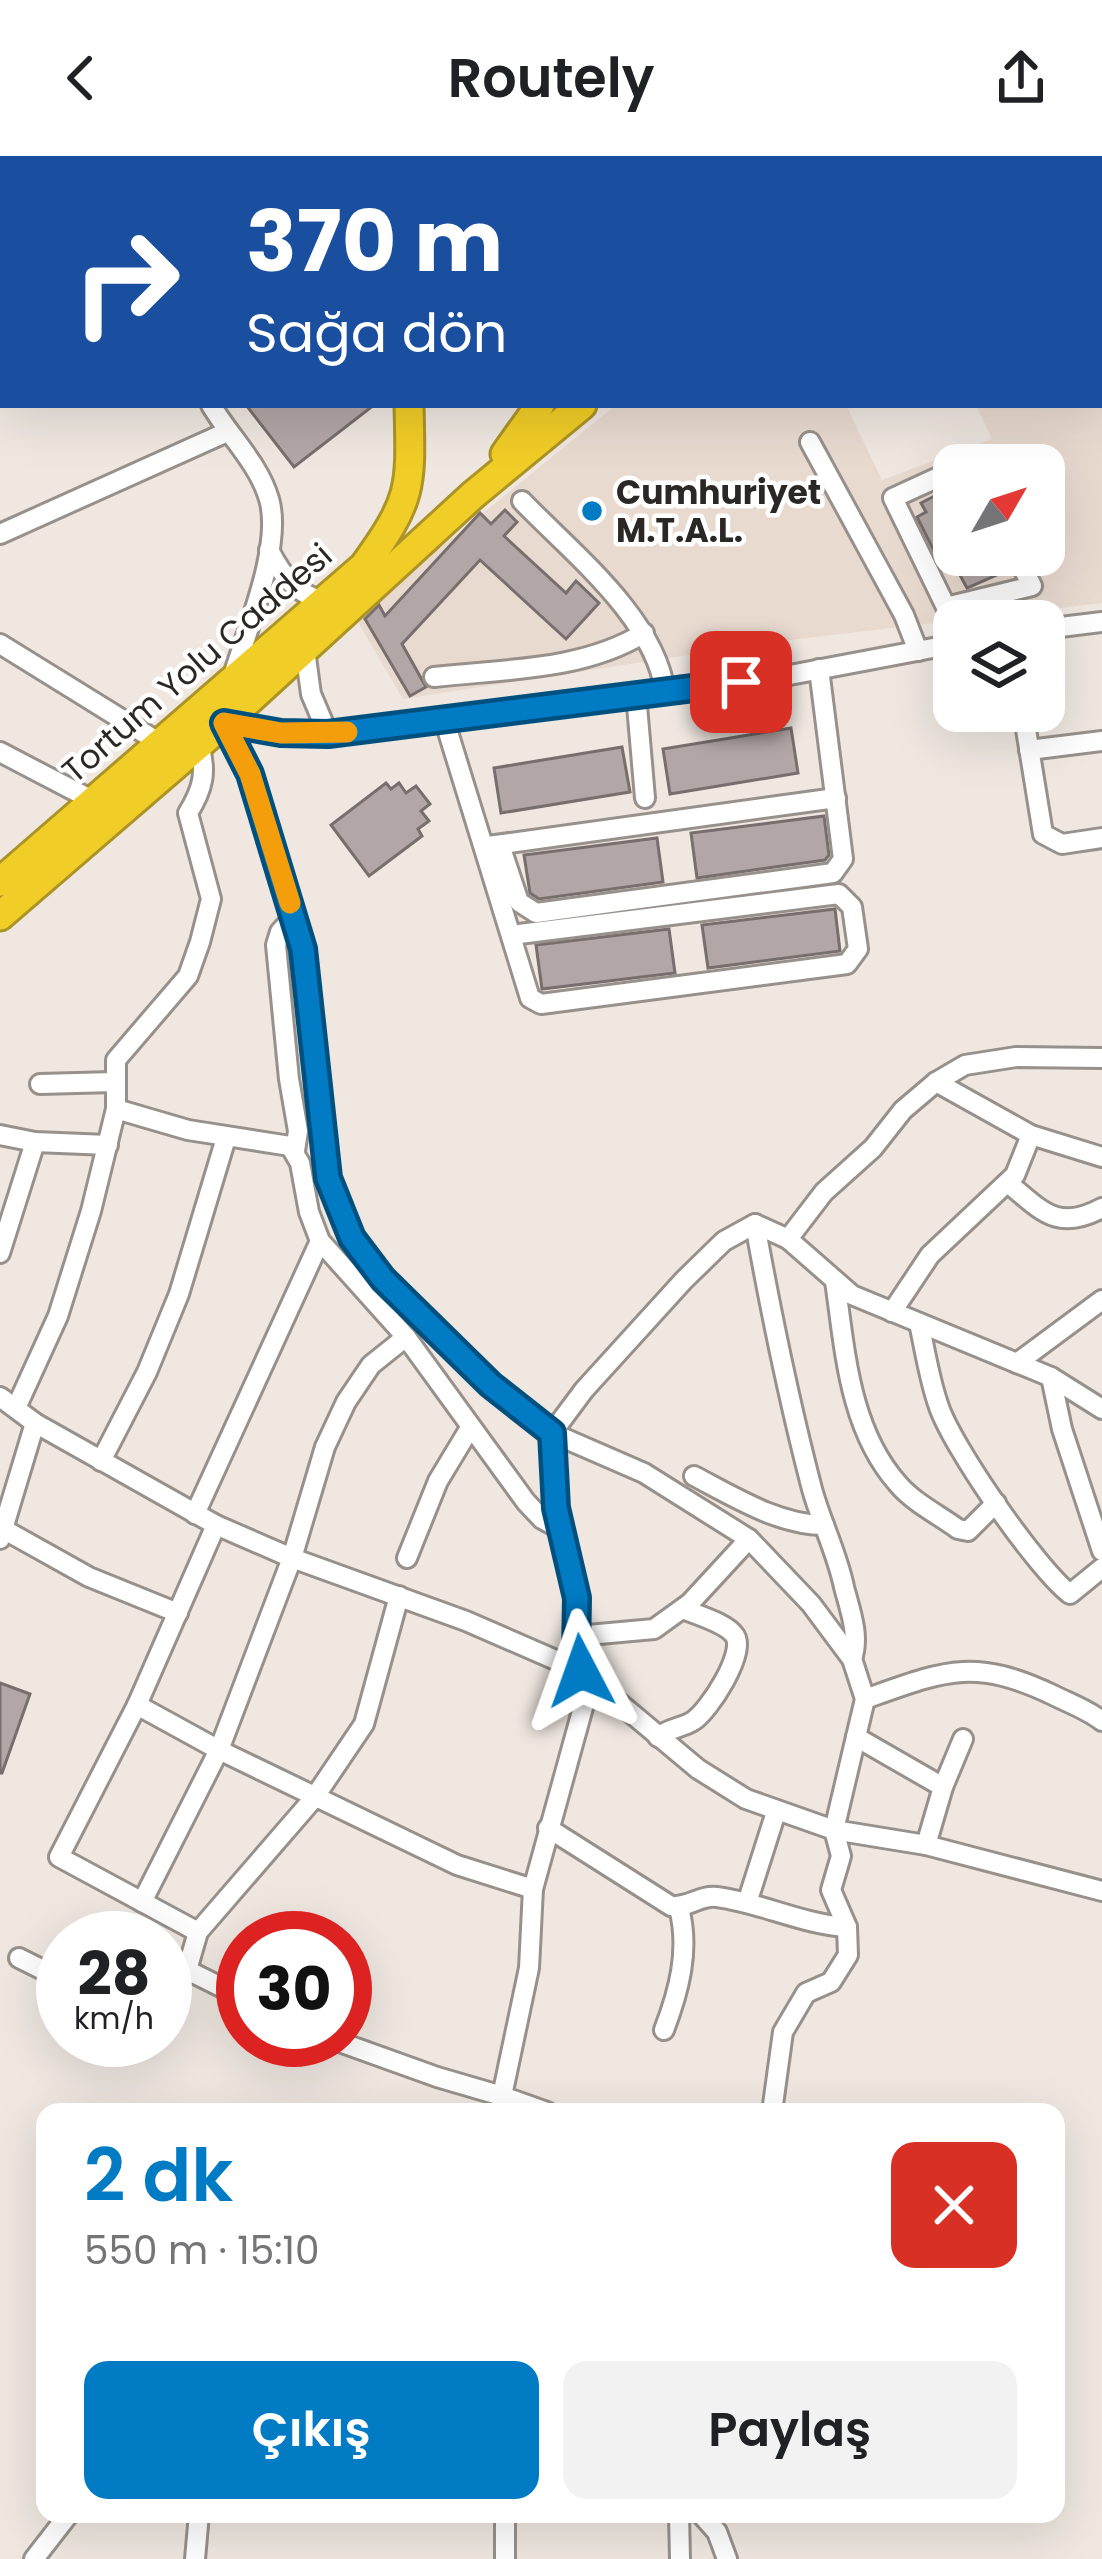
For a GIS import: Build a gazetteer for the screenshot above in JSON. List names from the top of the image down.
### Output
{
  "streets": {
    "highway": ["Tortum Yolu Caddesi"]
  },
  "places": ["Cumhuriyet M.T.A.L."],
  "north": "top right",
  "page": {
    "header": "Routely",
    "turn": ["370 m", "Sağa dön"],
    "speed": "28 km/h",
    "limit": "30",
    "heading": ["2 dk", "550 m · 15:10"],
    "buttons": ["Çıkış", "Paylaş"]
  }
}
